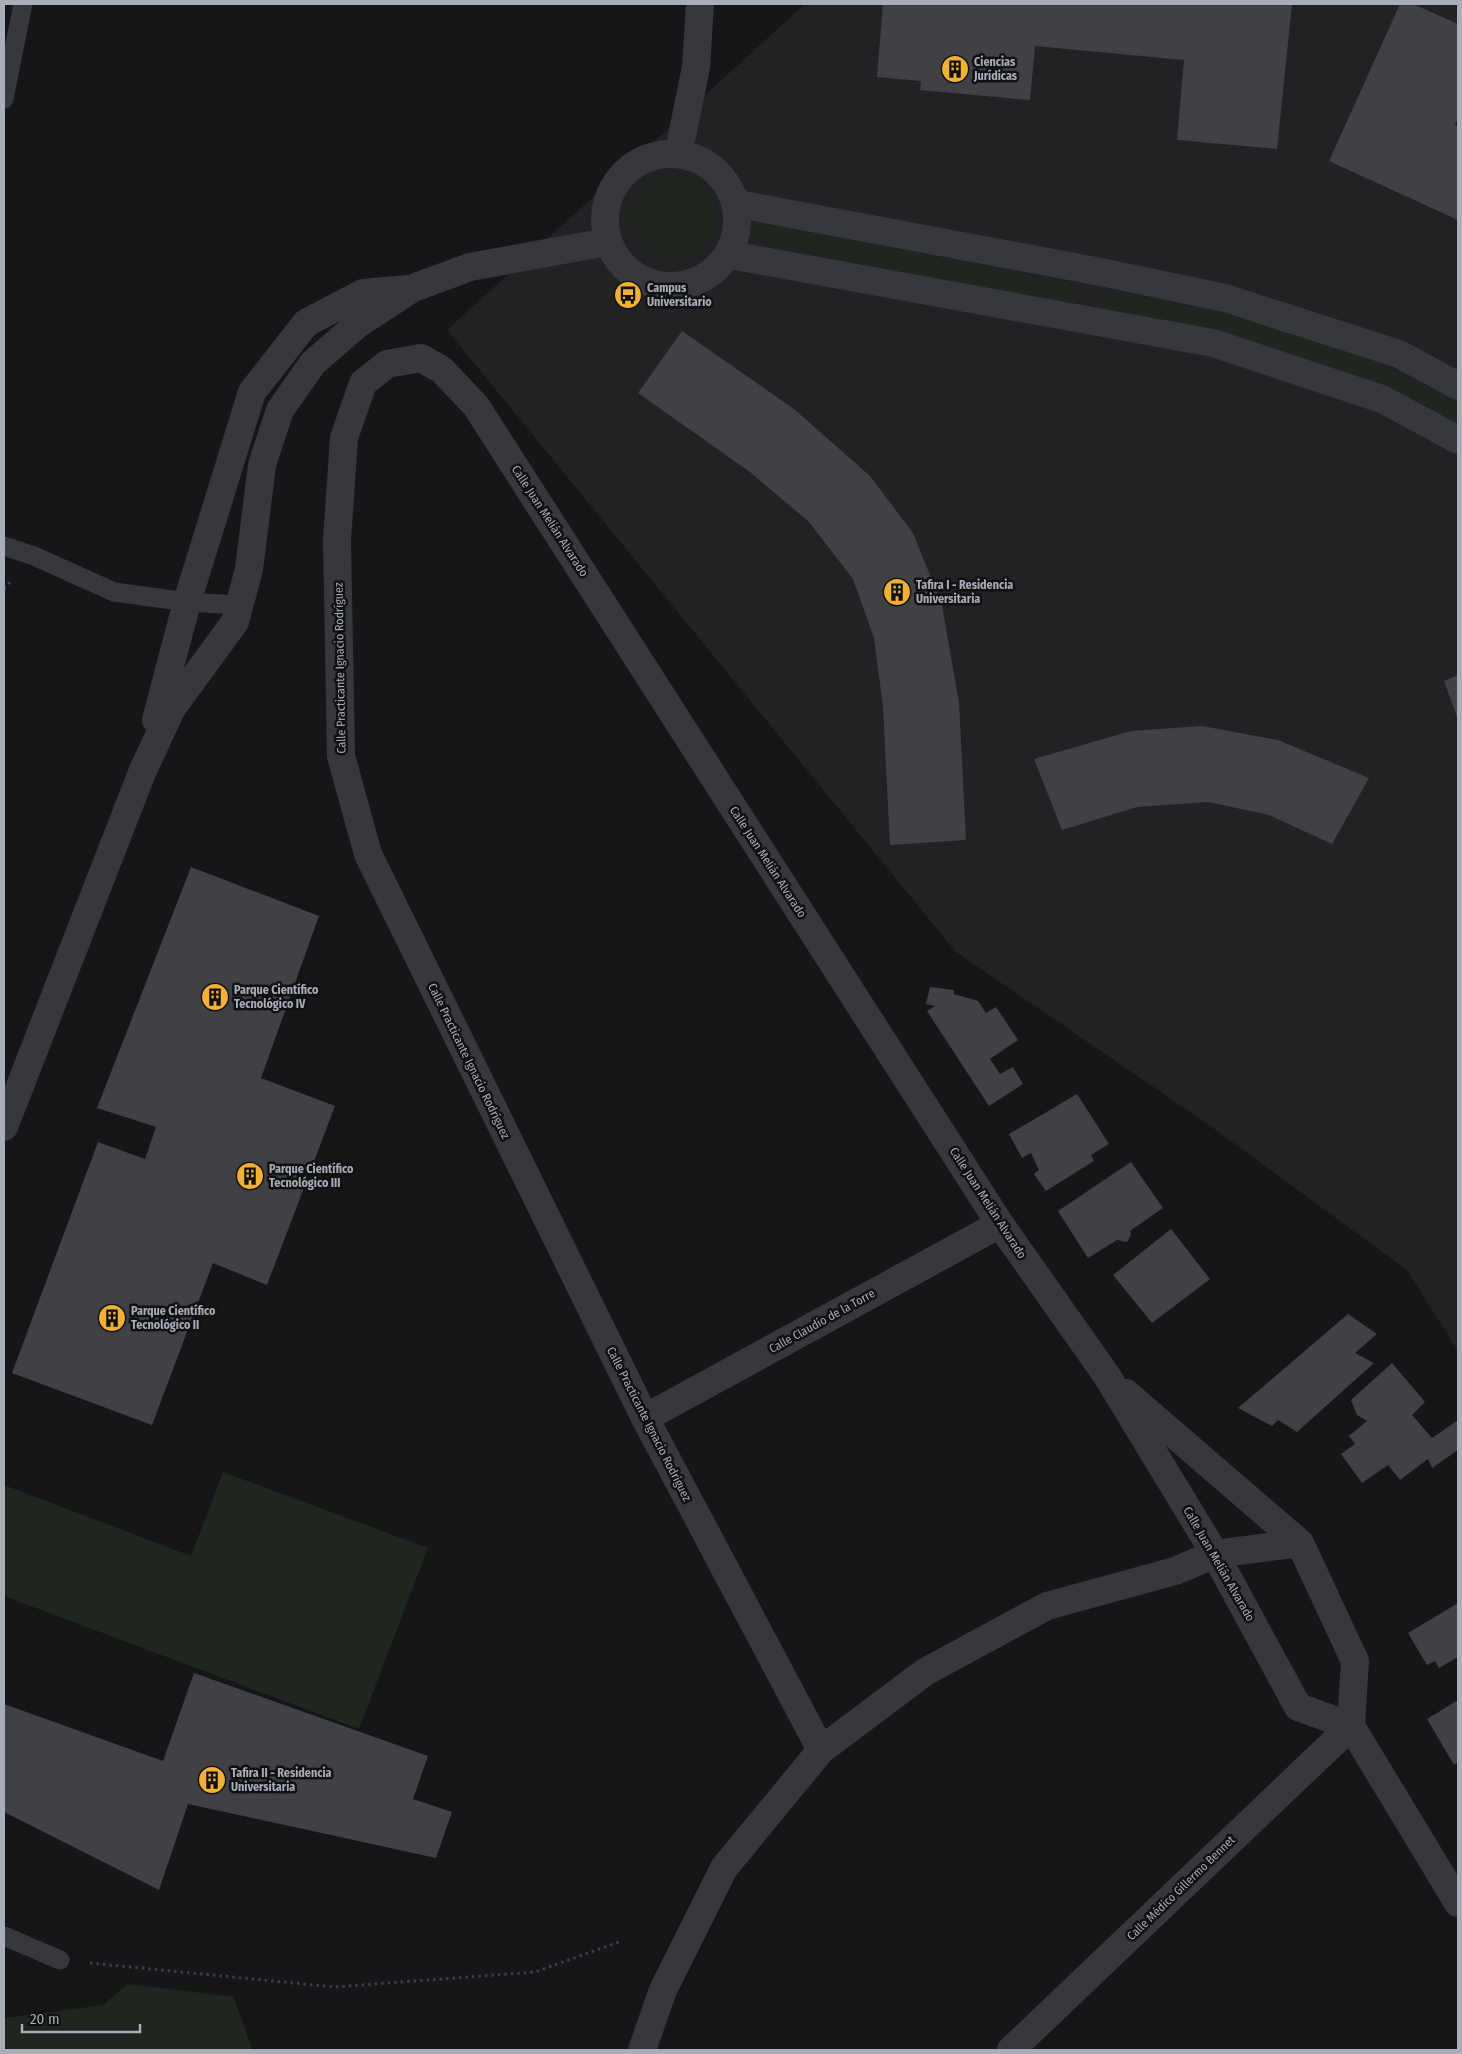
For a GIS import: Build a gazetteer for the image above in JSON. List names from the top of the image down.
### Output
{
  "streets": {
    "street": [
      "Calle Juan Melián Alvarado",
      "Calle Practicante Ignacio Rodríguez",
      "Calle Claudio de la Torre",
      "Calle Médico Gillermo Bennet"
    ]
  },
  "crossings": [
    ["Calle Juan Melián Alvarado", "Calle Practicante Ignacio Rodríguez"],
    ["Calle Juan Melián Alvarado", "Calle Claudio de la Torre"],
    ["Calle Juan Melián Alvarado", "Calle Médico Gillermo Bennet"],
    ["Calle Practicante Ignacio Rodríguez", "Calle Claudio de la Torre"]
  ],
  "places": {
    "building": [
      "Ciencias Jurídicas",
      "Tafira I - Residencia Universitaria",
      "Parque Científico Tecnológico IV",
      "Parque Científico Tecnológico III",
      "Parque Científico Tecnológico II",
      "Tafira II - Residencia Universitaria"
    ],
    "bus stop": ["Campus Universitario"]
  },
  "scale_bar": "20 m"
}
